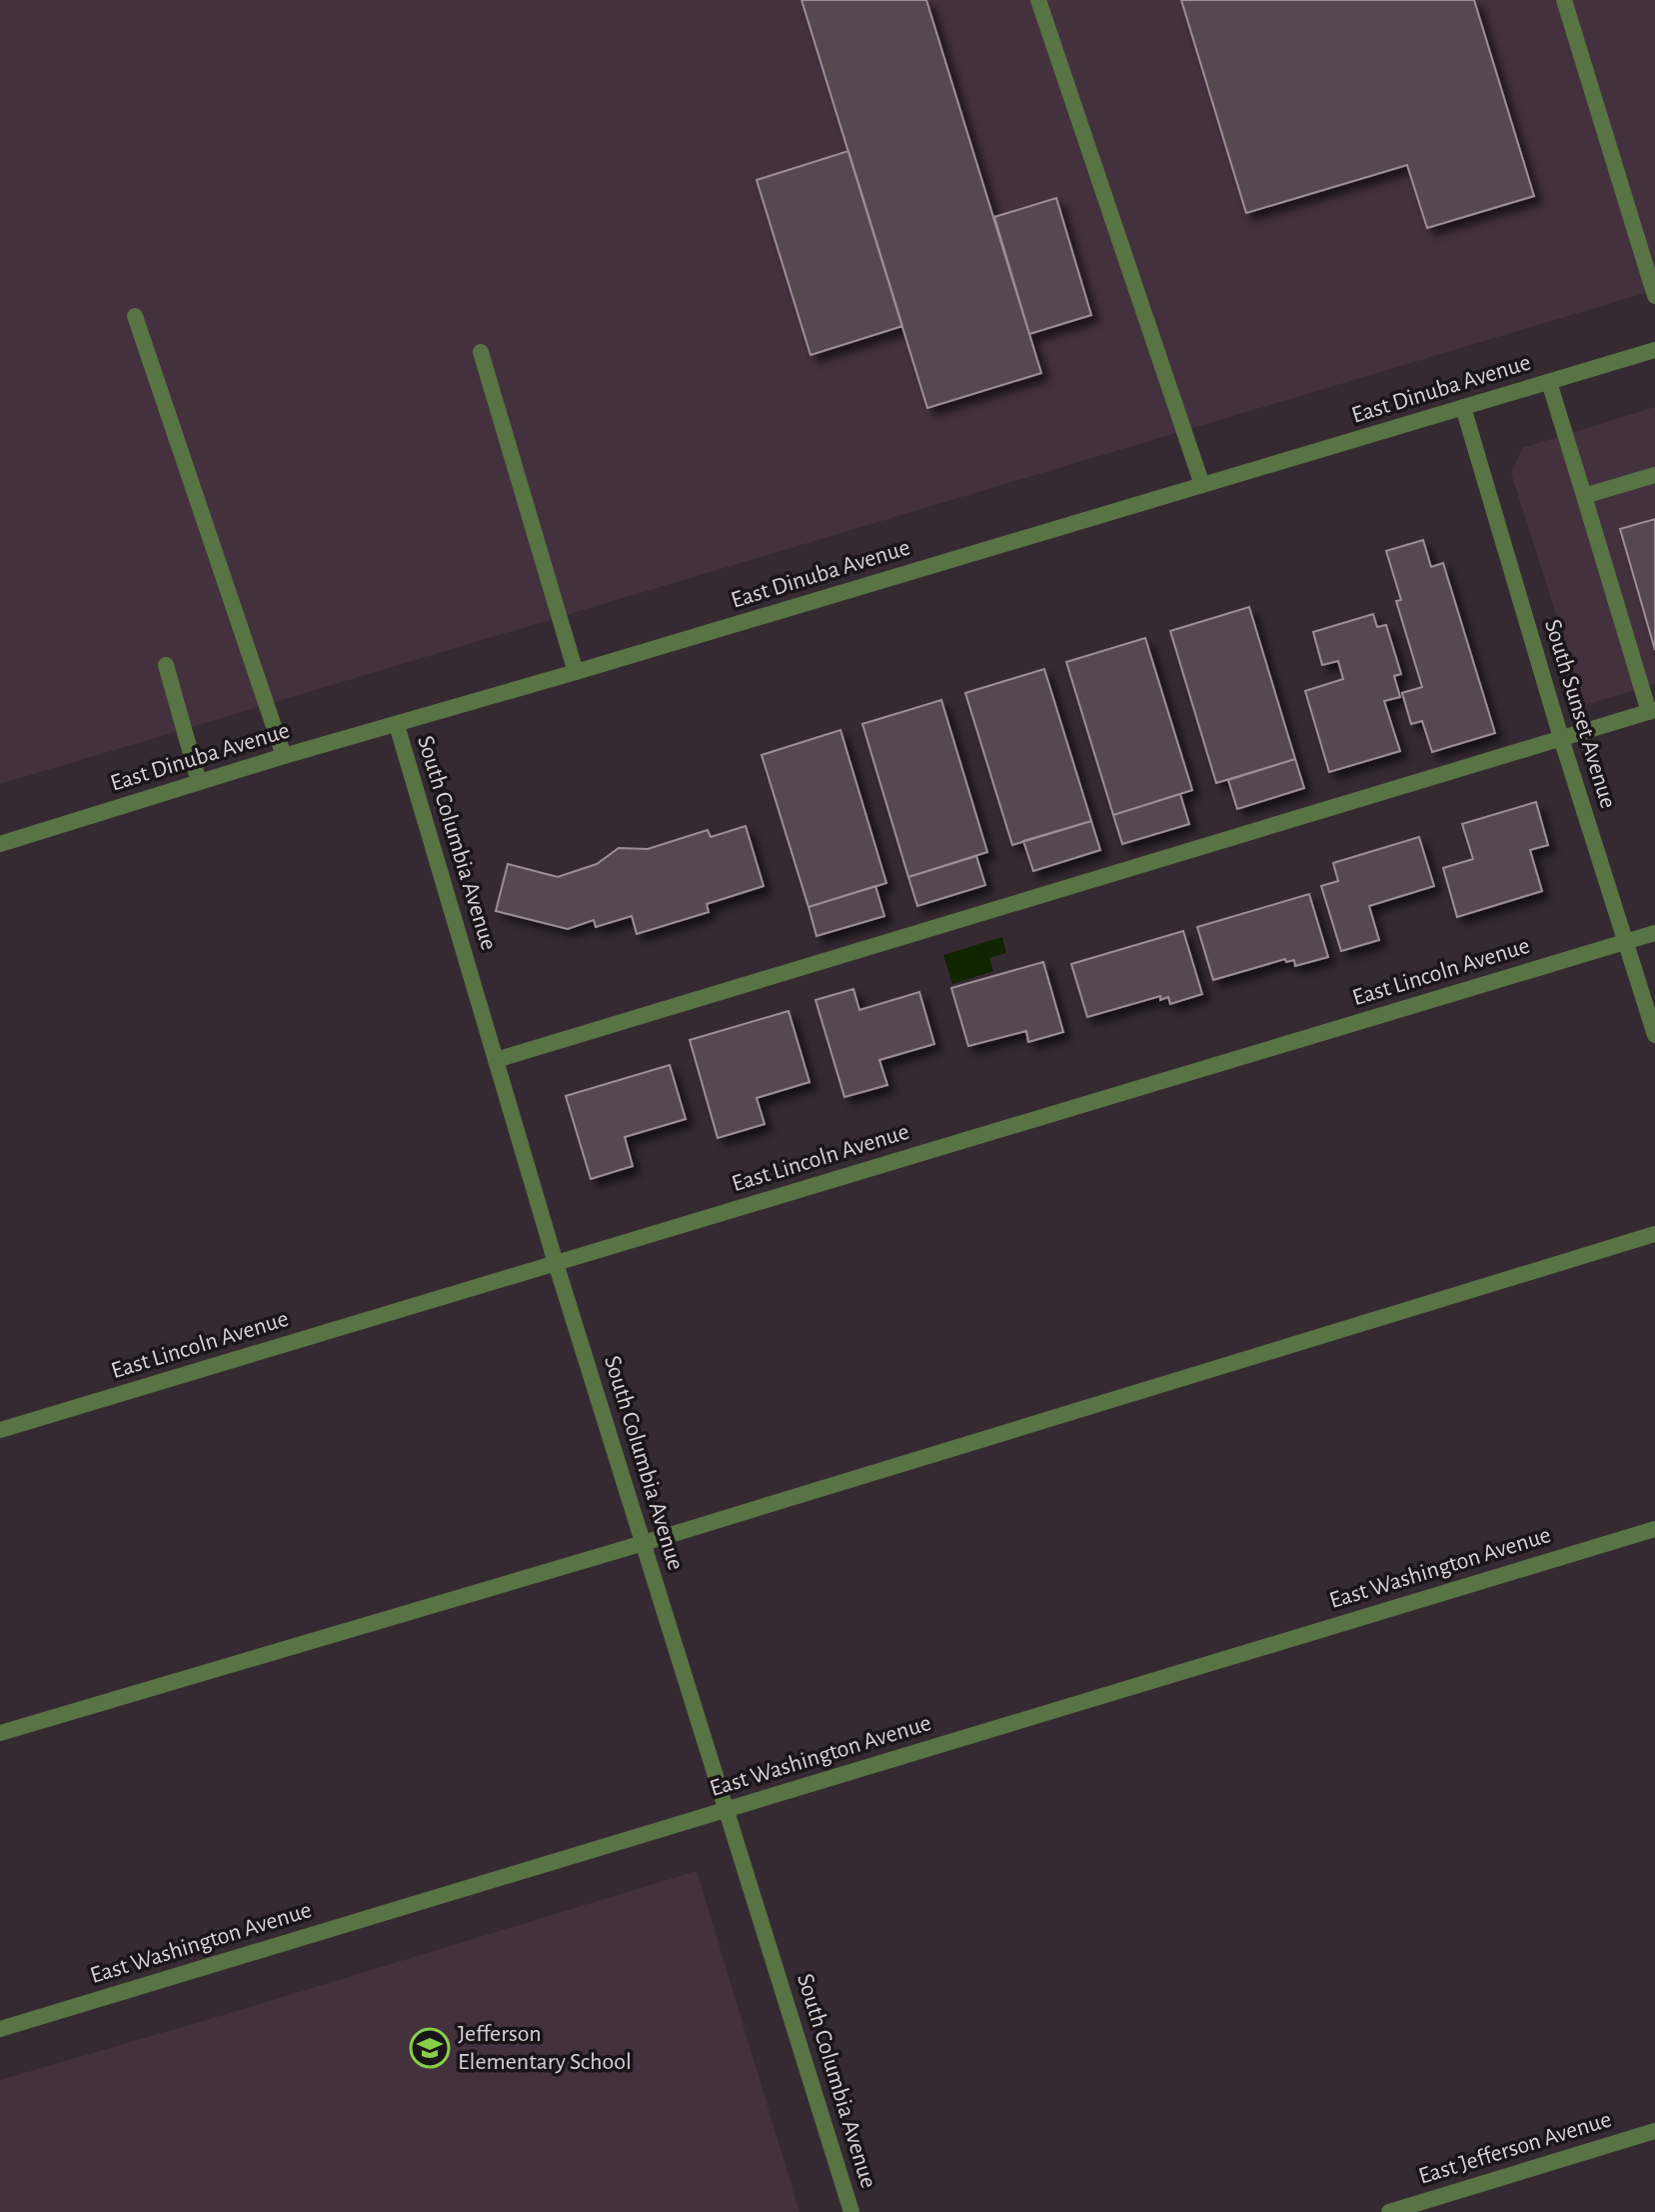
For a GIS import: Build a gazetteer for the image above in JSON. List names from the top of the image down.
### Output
{
  "streets": {
    "street": [
      "East Dinuba Avenue",
      "South Sunset Avenue",
      "South Columbia Avenue",
      "East Lincoln Avenue",
      "East Washington Avenue",
      "East Jefferson Avenue"
    ]
  },
  "crossings": [
    ["East Dinuba Avenue", "South Sunset Avenue"],
    ["East Dinuba Avenue", "South Columbia Avenue"],
    ["South Sunset Avenue", "East Lincoln Avenue"],
    ["South Columbia Avenue", "East Lincoln Avenue"],
    ["South Columbia Avenue", "East Washington Avenue"]
  ],
  "places": {
    "school or university": ["Jefferson Elementary School"]
  }
}
